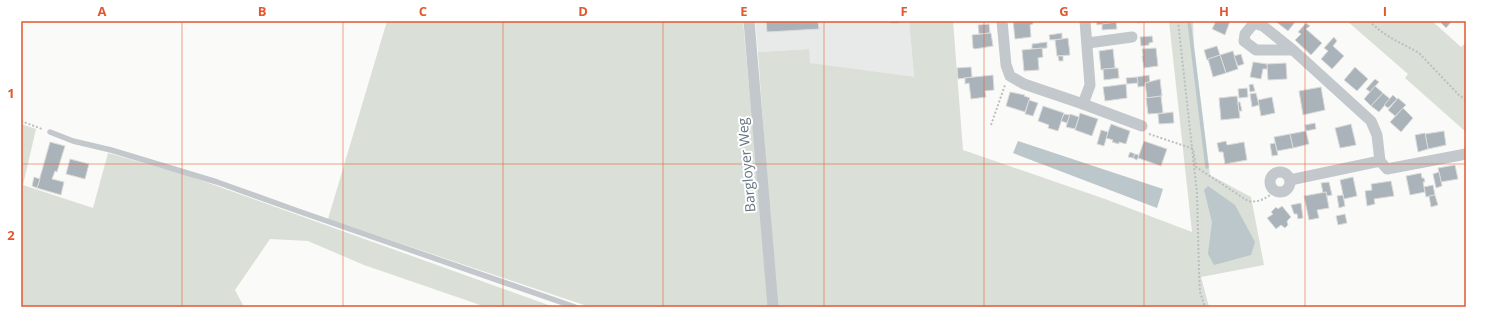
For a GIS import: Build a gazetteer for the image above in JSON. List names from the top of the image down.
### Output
{
  "streets": {
    "street": ["Bargloyer Weg"]
  },
  "grid": {
    "columns": [
      "A",
      "B",
      "C",
      "D",
      "E",
      "F",
      "G",
      "H",
      "I"
    ],
    "rows": ["1", "2"]
  }
}
